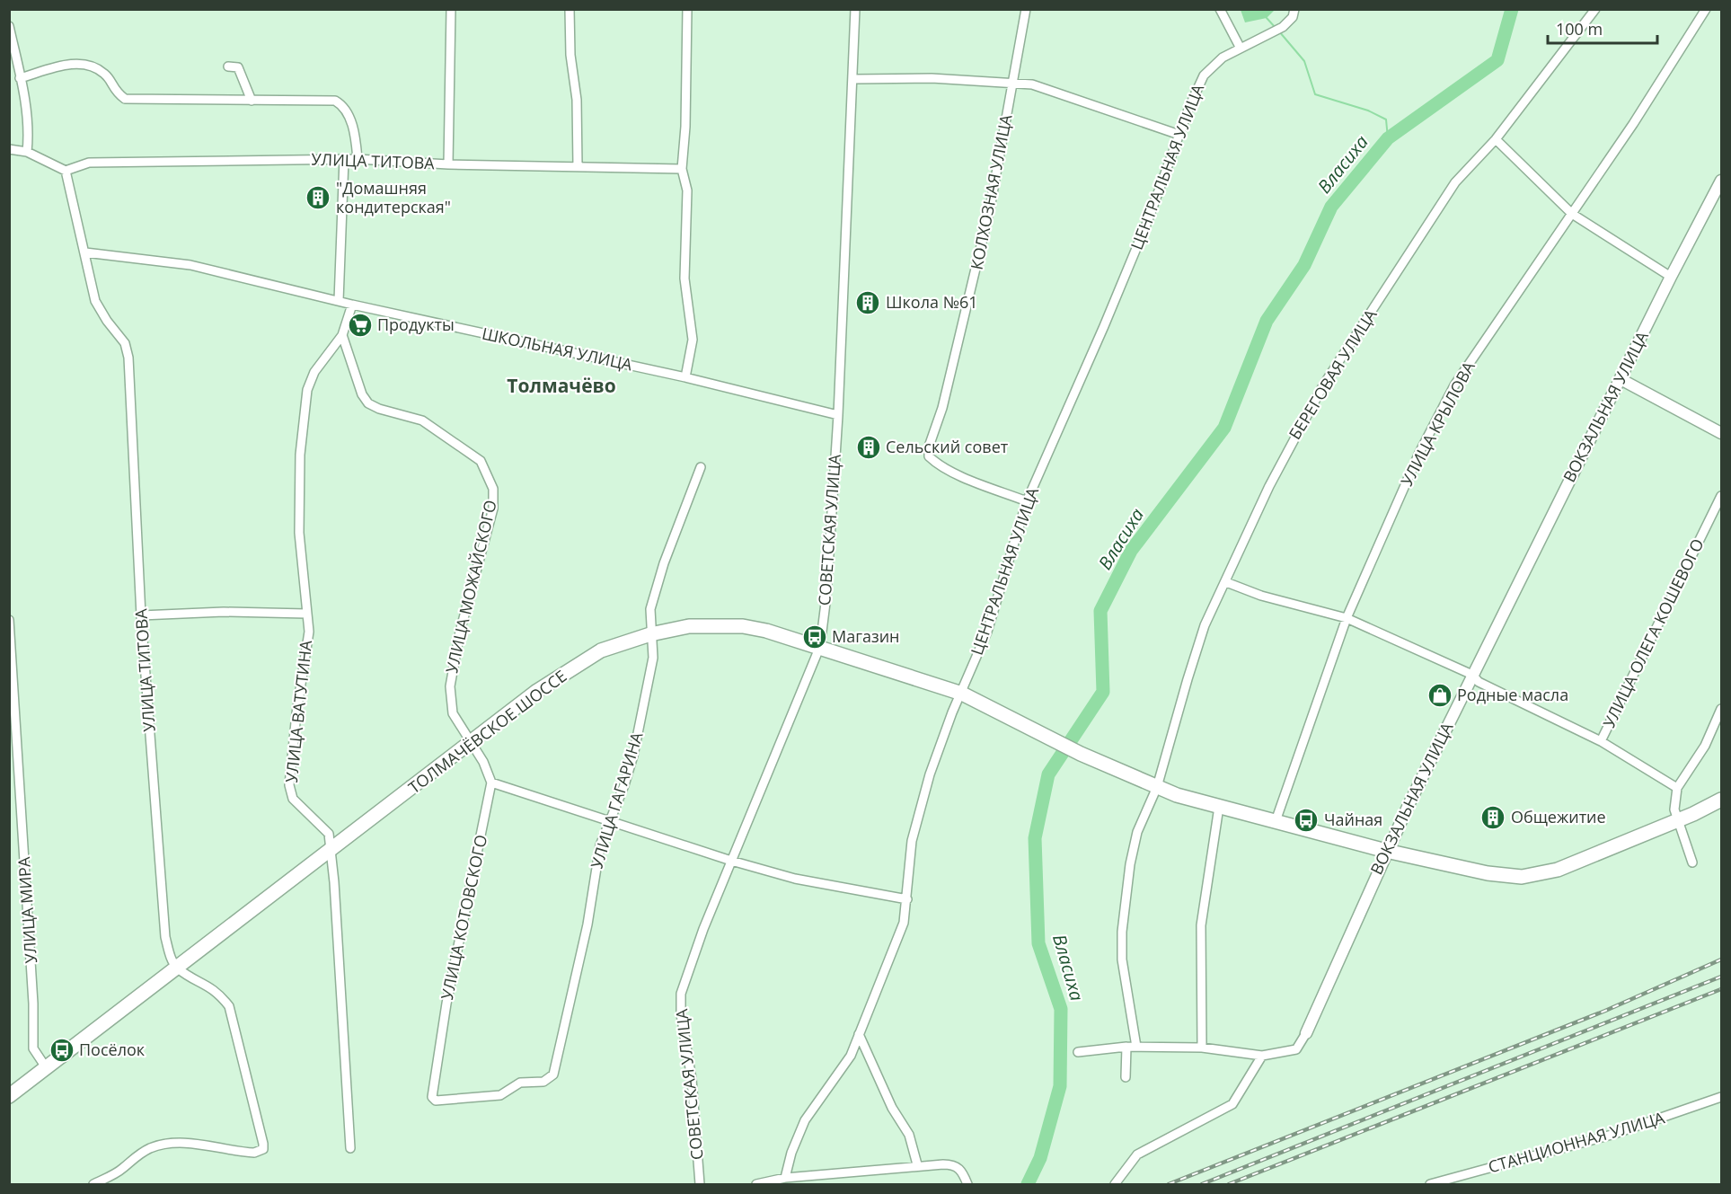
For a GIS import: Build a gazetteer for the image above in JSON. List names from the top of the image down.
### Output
{
  "streets": {
    "main road": ["ТОЛМАЧЁВСКОЕ ШОССЕ"],
    "street": [
      "УЛИЦА ТИТОВА",
      "ЦЕНТРАЛЬНАЯ УЛИЦА",
      "КОЛХОЗНАЯ УЛИЦА",
      "ШКОЛЬНАЯ УЛИЦА",
      "БЕРЕГОВАЯ УЛИЦА",
      "ВОКЗАЛЬНАЯ УЛИЦА",
      "УЛИЦА КРЫЛОВА",
      "СОВЕТСКАЯ УЛИЦА",
      "УЛИЦА МОЖАЙСКОГО",
      "УЛИЦА ОЛЕГА КОШЕВОГО",
      "УЛИЦА ВАТУТИНА",
      "УЛИЦА ГАГАРИНА",
      "УЛИЦА МИРА",
      "УЛИЦА КОТОВСКОГО",
      "СТАНЦИОННАЯ УЛИЦА"
    ]
  },
  "crossings": [
    ["УЛИЦА ТИТОВА", "ШКОЛЬНАЯ УЛИЦА"],
    ["УЛИЦА ТИТОВА", "ТОЛМАЧЁВСКОЕ ШОССЕ"],
    ["ЦЕНТРАЛЬНАЯ УЛИЦА", "КОЛХОЗНАЯ УЛИЦА"],
    ["ЦЕНТРАЛЬНАЯ УЛИЦА", "ТОЛМАЧЁВСКОЕ ШОССЕ"],
    ["ШКОЛЬНАЯ УЛИЦА", "СОВЕТСКАЯ УЛИЦА"],
    ["БЕРЕГОВАЯ УЛИЦА", "ВОКЗАЛЬНАЯ УЛИЦА"],
    ["БЕРЕГОВАЯ УЛИЦА", "ТОЛМАЧЁВСКОЕ ШОССЕ"],
    ["ВОКЗАЛЬНАЯ УЛИЦА", "ТОЛМАЧЁВСКОЕ ШОССЕ"],
    ["УЛИЦА КРЫЛОВА", "ТОЛМАЧЁВСКОЕ ШОССЕ"],
    ["СОВЕТСКАЯ УЛИЦА", "ТОЛМАЧЁВСКОЕ ШОССЕ"],
    ["УЛИЦА МОЖАЙСКОГО", "УЛИЦА ВАТУТИНА"],
    ["УЛИЦА МОЖАЙСКОГО", "ТОЛМАЧЁВСКОЕ ШОССЕ"],
    ["УЛИЦА ВАТУТИНА", "ТОЛМАЧЁВСКОЕ ШОССЕ"],
    ["ТОЛМАЧЁВСКОЕ ШОССЕ", "УЛИЦА ГАГАРИНА"],
    ["ТОЛМАЧЁВСКОЕ ШОССЕ", "УЛИЦА МИРА"],
    ["УЛИЦА ГАГАРИНА", "УЛИЦА КОТОВСКОГО"]
  ],
  "districts": ["Толмачёво"],
  "water": ["Власиха"],
  "places": {
    "building": [
      "\"Домашняя кондитерская\"",
      "Школа №61",
      "Сельский совет",
      "Общежитие"
    ],
    "supermarket": ["Продукты"],
    "bus stop": ["Магазин", "Чайная", "Посёлок"],
    "shop": ["Родные масла"]
  },
  "scale_bar": "100 m"
}
